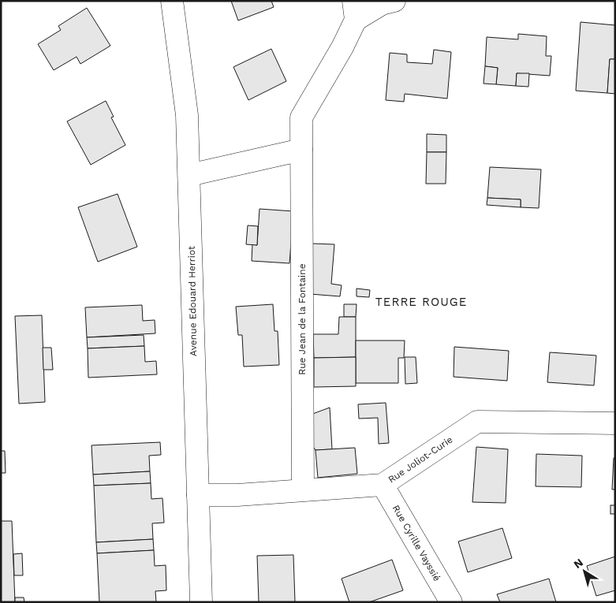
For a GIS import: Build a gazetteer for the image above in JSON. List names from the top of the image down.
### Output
{
  "streets": {
    "street": [
      "Avenue Edouard Herriot",
      "Rue Jean de la Fontaine",
      "Rue Joliot-Curie",
      "Rue Cyrille Vayssié"
    ]
  },
  "crossings": [
    ["Avenue Edouard Herriot", "Rue Joliot-Curie"],
    ["Rue Jean de la Fontaine", "Rue Joliot-Curie"],
    ["Rue Joliot-Curie", "Rue Cyrille Vayssié"]
  ],
  "districts": ["TERRE ROUGE"],
  "north": "top left"
}
